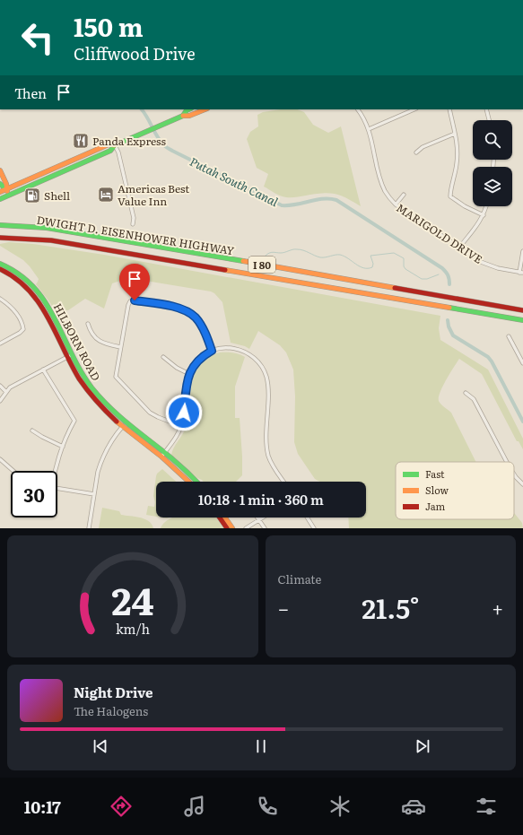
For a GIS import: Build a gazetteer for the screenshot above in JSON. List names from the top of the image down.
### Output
{
  "streets": {
    "main road": ["DWIGHT D. EISENHOWER HIGHWAY", "I 80", "HILBORN ROAD"],
    "street": ["MARIGOLD DRIVE"]
  },
  "water": ["Putah South Canal"],
  "places": {
    "restaurant": ["Panda Express"],
    "hotel": ["Americas Best Value Inn"],
    "fuel station": ["Shell"]
  },
  "legend": ["Fast", "Slow", "Jam"],
  "page": {
    "turn": ["150 m", "Cliffwood Drive"],
    "then": "Then",
    "limit": "30",
    "trip": "10:18 · 1 min · 360 m",
    "tile": "Climate",
    "heat": ["−", "21.5°", "+"],
    "song": ["Night Drive", "The Halogens"],
    "tabs": "10:17",
    "gauge": ["24", "km/h"]
  }
}
